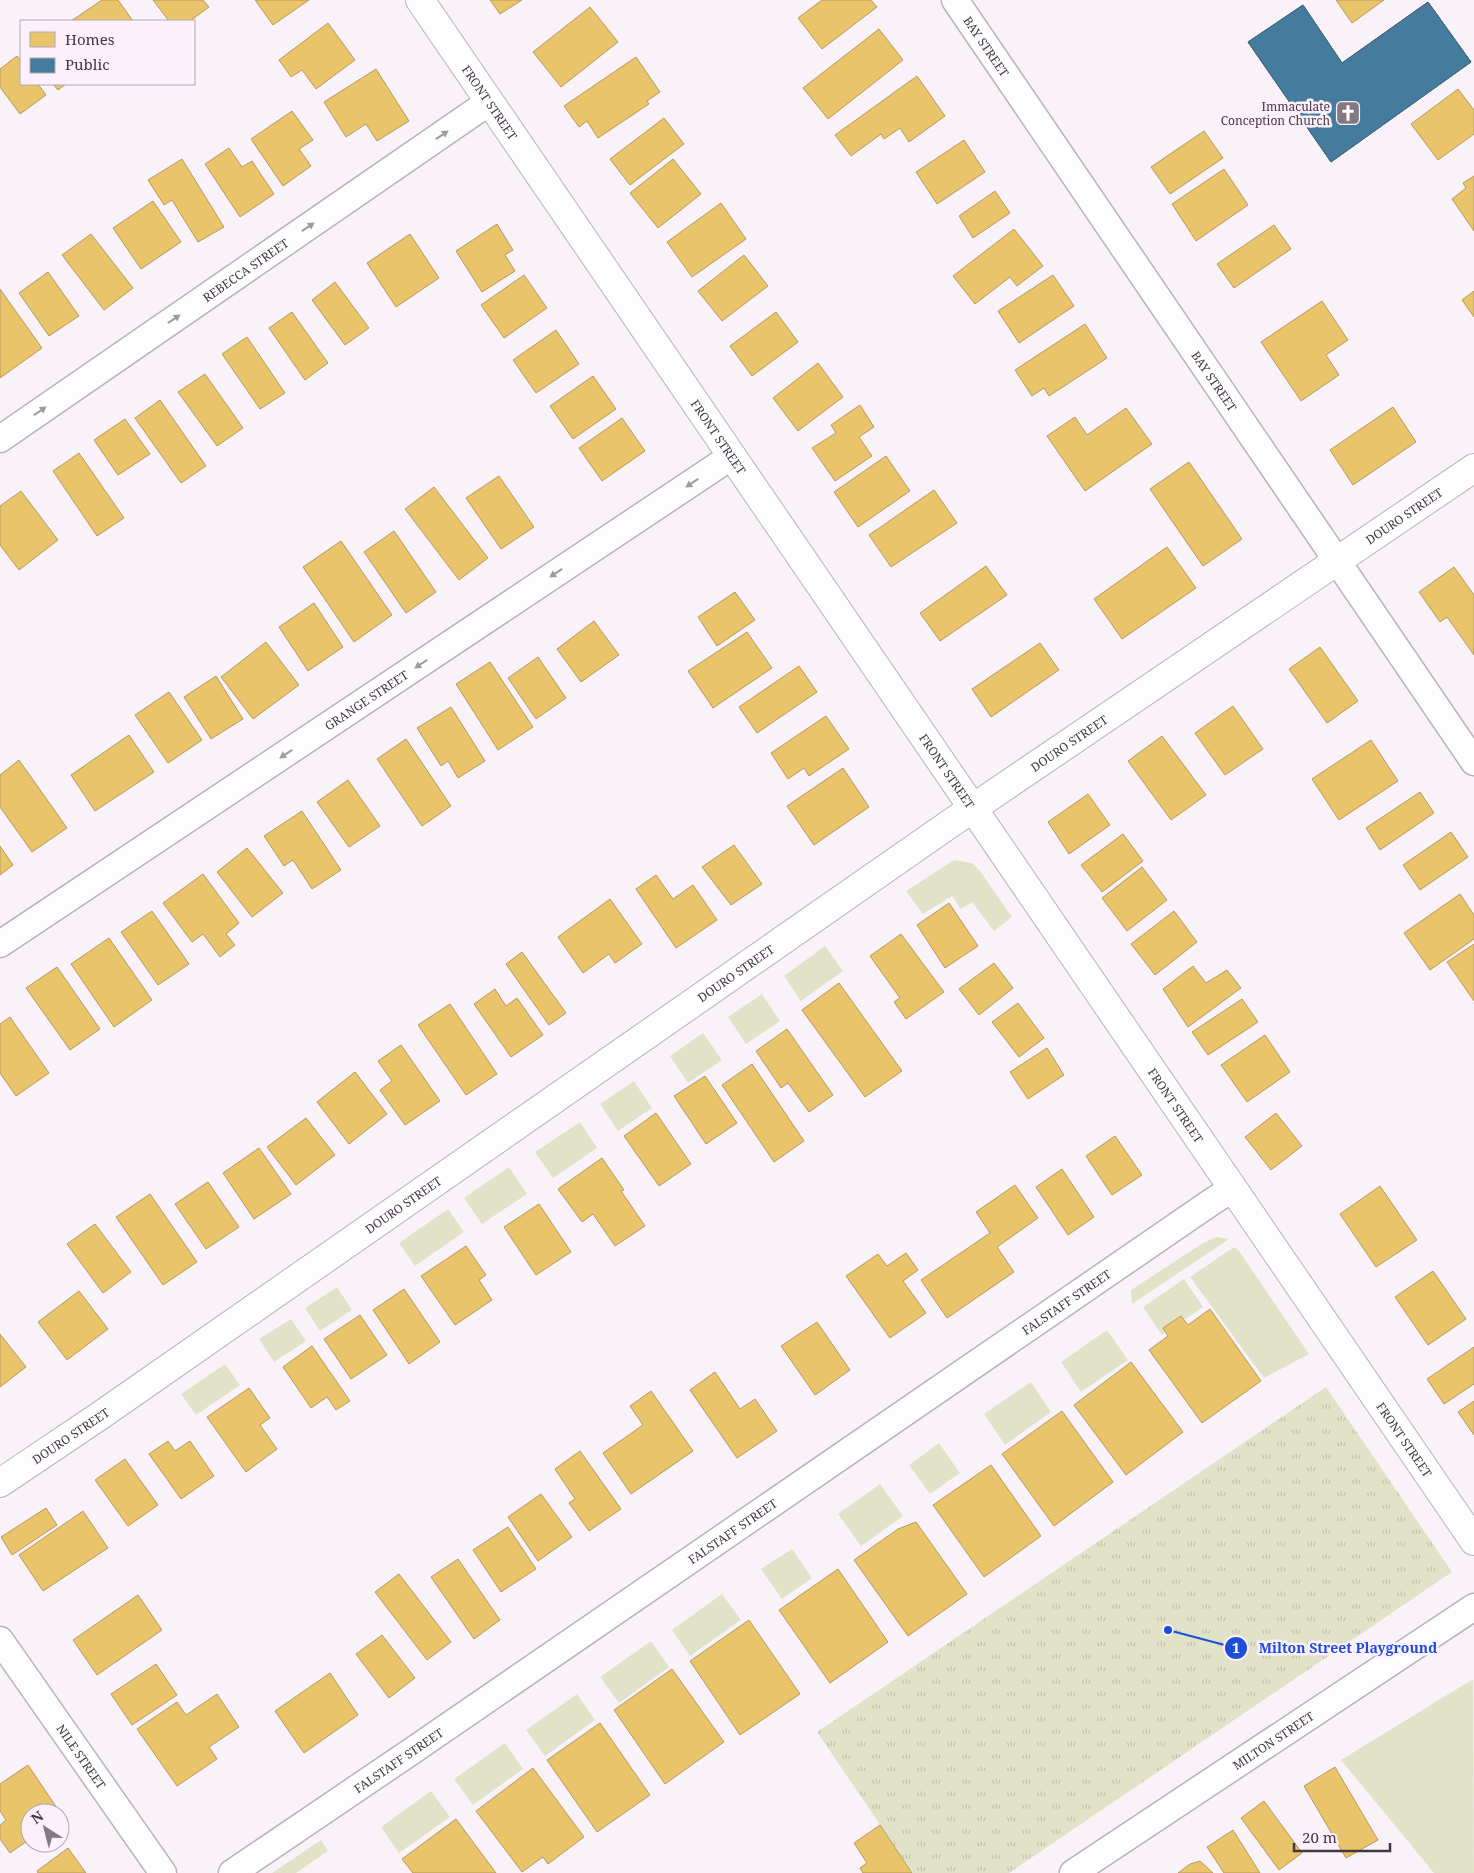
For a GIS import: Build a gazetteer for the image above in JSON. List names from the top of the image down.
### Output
{
  "streets": {
    "street": [
      "BAY STREET",
      "FRONT STREET",
      "REBECCA STREET",
      "DOURO STREET",
      "GRANGE STREET",
      "FALSTAFF STREET",
      "MILTON STREET",
      "NILE STREET"
    ]
  },
  "crossings": [
    ["BAY STREET", "DOURO STREET"],
    ["FRONT STREET", "REBECCA STREET"],
    ["FRONT STREET", "DOURO STREET"],
    ["FRONT STREET", "GRANGE STREET"],
    ["FRONT STREET", "FALSTAFF STREET"]
  ],
  "one_way": ["REBECCA STREET", "GRANGE STREET"],
  "places": {
    "church": ["Immaculate Conception Church"],
    "other": ["Milton Street Playground"]
  },
  "legend": ["Homes", "Public"],
  "scale_bar": "20 m",
  "north": "top left"
}
